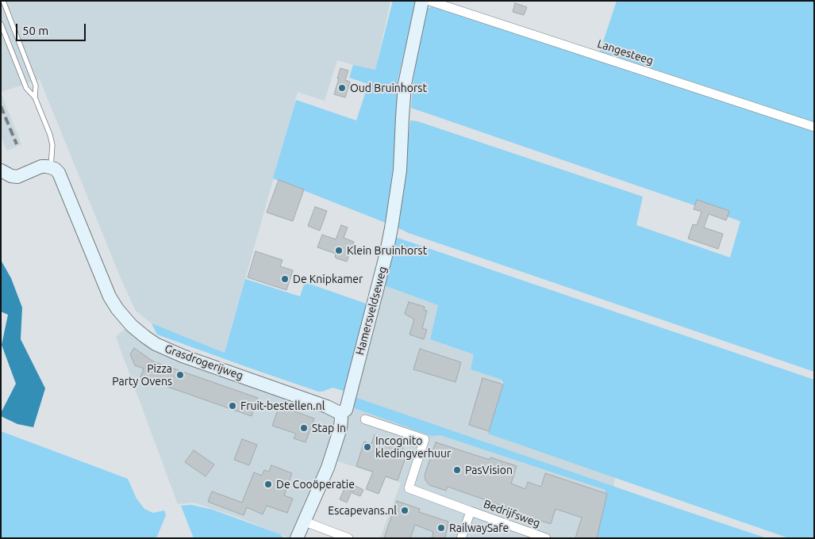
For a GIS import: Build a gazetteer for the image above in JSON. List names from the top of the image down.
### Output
{
  "streets": {
    "street": [
      "Langesteeg",
      "Hamersveldseweg",
      "Grasdrogerijweg",
      "Bedrijfsweg"
    ]
  },
  "crossings": [
    ["Hamersveldseweg", "Grasdrogerijweg"]
  ],
  "places": [
    "Oud Bruinhorst",
    "Klein Bruinhorst",
    "De Knipkamer",
    "Pizza Party Ovens",
    "Fruit-bestellen.nl",
    "Stap In",
    "Incognito kledingverhuur",
    "PasVision",
    "De Cooöperatie",
    "Escapevans.nl",
    "RailwaySafe"
  ],
  "scale_bar": "50 m"
}
